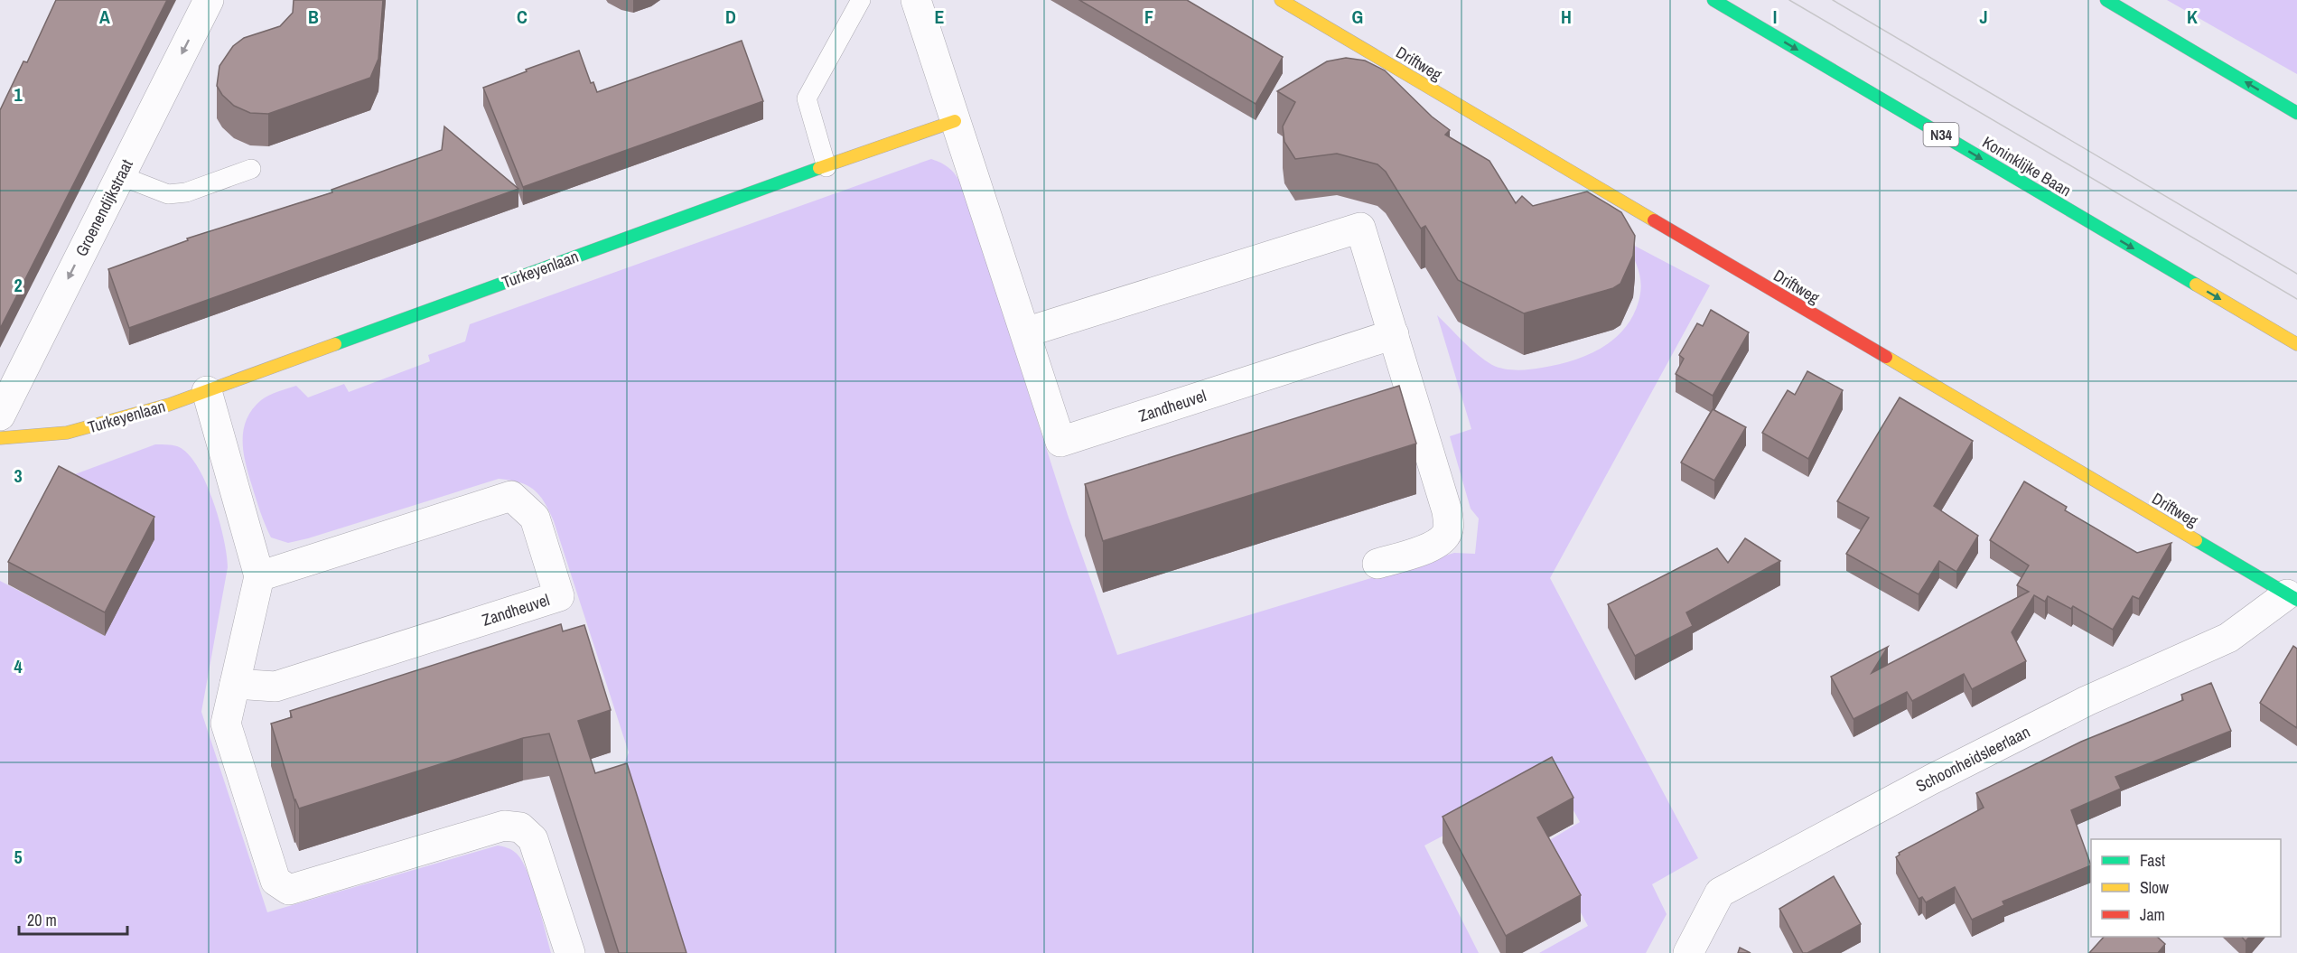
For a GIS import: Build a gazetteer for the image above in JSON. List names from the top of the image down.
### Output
{
  "streets": {
    "street": [
      "Driftweg",
      "N34",
      "Koninklijke Baan",
      "Groenendijkstraat",
      "Turkeyenlaan",
      "Zandheuvel",
      "Schoonheidsleerlaan"
    ]
  },
  "crossings": [
    ["Driftweg", "Schoonheidsleerlaan"],
    ["Turkeyenlaan", "Zandheuvel"]
  ],
  "one_way": ["Koninklijke Baan", "Groenendijkstraat"],
  "legend": ["Fast", "Slow", "Jam"],
  "scale_bar": "20 m",
  "grid": {
    "columns": [
      "A",
      "B",
      "C",
      "D",
      "E",
      "F",
      "G",
      "H",
      "I",
      "J",
      "K"
    ],
    "rows": [
      "1",
      "2",
      "3",
      "4",
      "5"
    ]
  }
}
